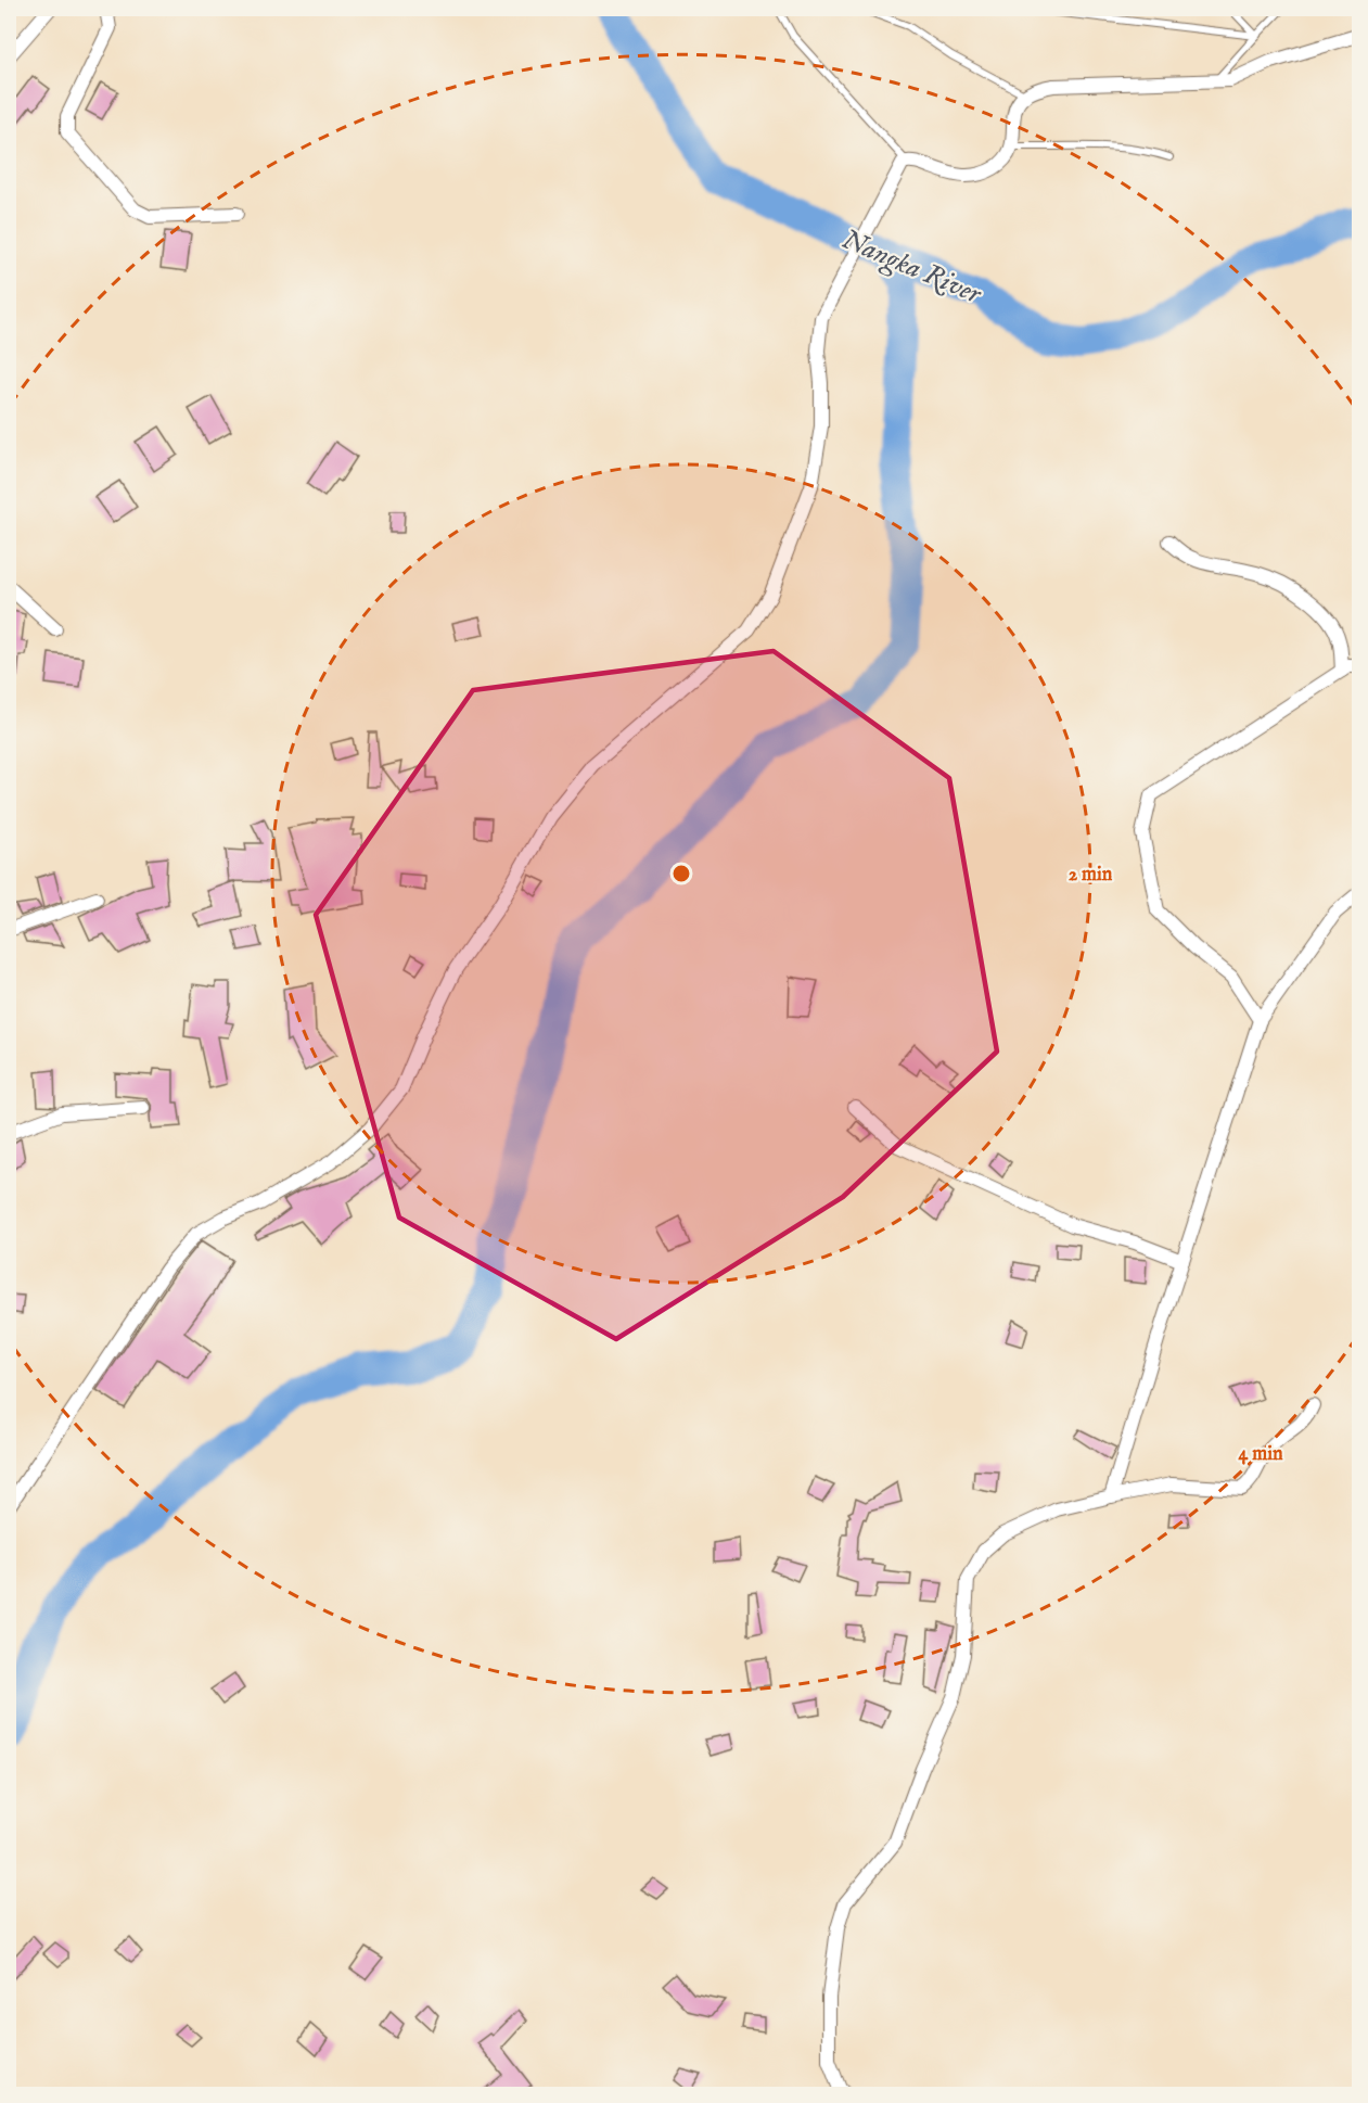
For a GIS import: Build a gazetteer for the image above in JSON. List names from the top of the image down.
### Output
{
  "water": ["Nangka River"],
  "rings": ["2 min", "4 min"]
}
